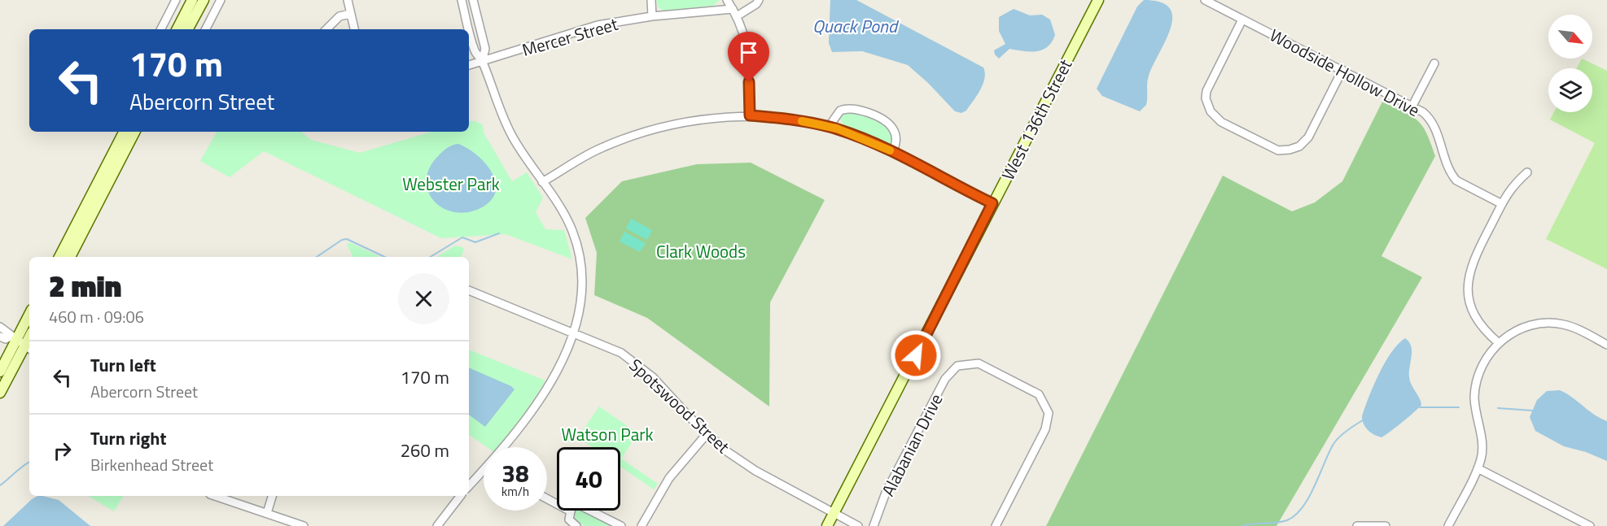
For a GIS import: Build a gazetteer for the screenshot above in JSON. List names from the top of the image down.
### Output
{
  "streets": {
    "street": [
      "Mercer Street",
      "Woodside Hollow Drive",
      "West 136th Street",
      "Spotswood Street",
      "Alabanian Drive"
    ]
  },
  "crossings": [
    ["West 136th Street", "Spotswood Street"]
  ],
  "water": ["Quack Pond"],
  "parks": ["Webster Park", "Clark Woods", "Watson Park"],
  "north": "bottom right",
  "page": {
    "turn": ["170 m", "Abercorn Street"],
    "heading": ["2 min", "460 m · 09:06"],
    "list": [
      {
        "name": "Turn left",
        "note": "Abercorn Street",
        "value": "170 m"
      },
      {
        "name": "Turn right",
        "note": "Birkenhead Street",
        "value": "260 m"
      }
    ],
    "speed": "38 km/h",
    "limit": "40"
  }
}
